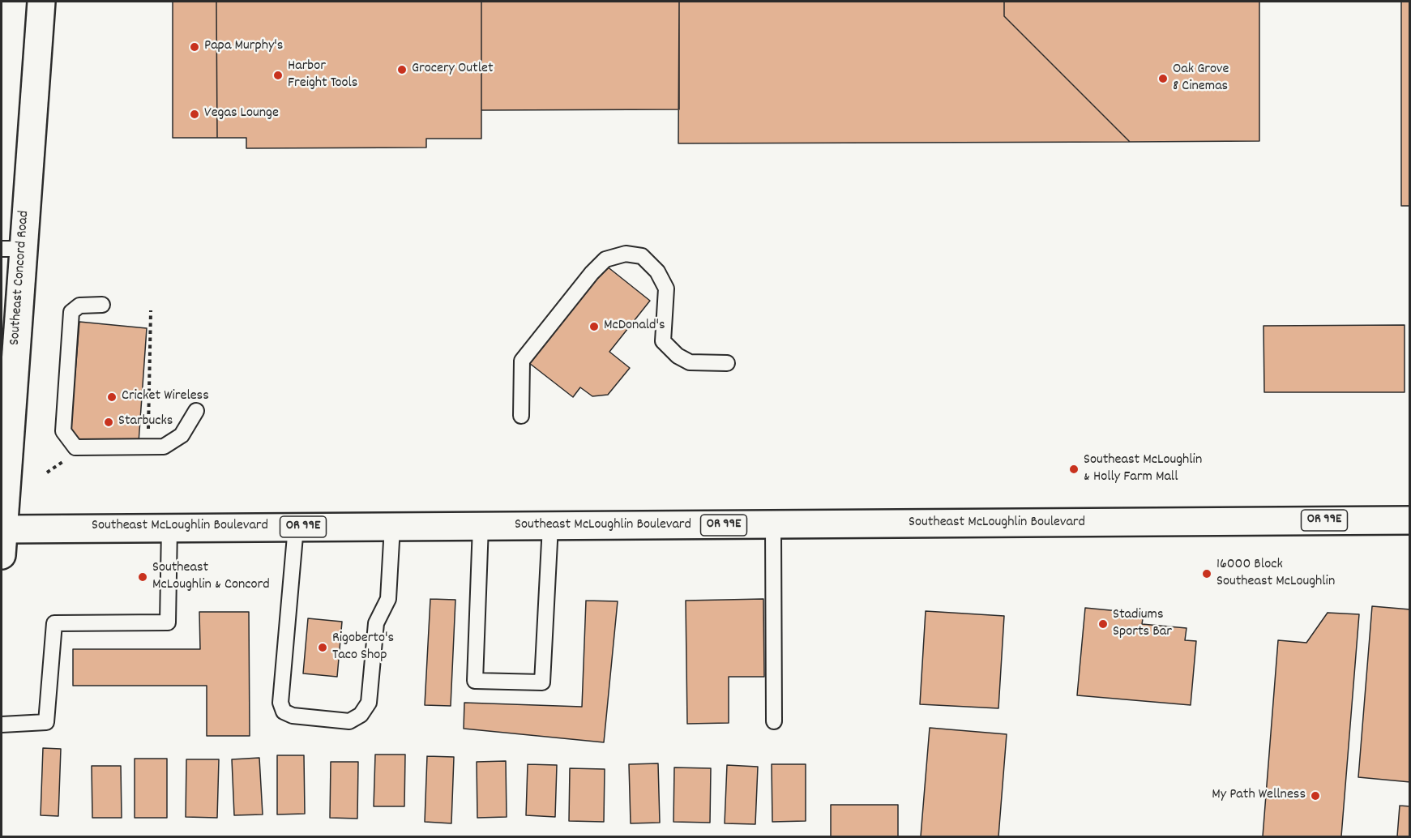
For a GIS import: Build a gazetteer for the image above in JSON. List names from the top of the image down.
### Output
{
  "streets": {
    "main road": ["Southeast Concord Road", "OR 99E", "Southeast McLoughlin Boulevard"]
  },
  "crossings": [
    ["Southeast Concord Road", "Southeast McLoughlin Boulevard"]
  ],
  "places": [
    "Papa Murphy's",
    "Grocery Outlet",
    "Harbor Freight Tools",
    "Oak Grove 8 Cinemas",
    "Vegas Lounge",
    "McDonald's",
    "Cricket Wireless",
    "Starbucks",
    "Southeast McLoughlin & Holly Farm Mall",
    "16000 Block Southeast McLoughlin",
    "Southeast McLoughlin & Concord",
    "Stadiums Sports Bar",
    "Rigoberto's Taco Shop",
    "My Path Wellness"
  ]
}
